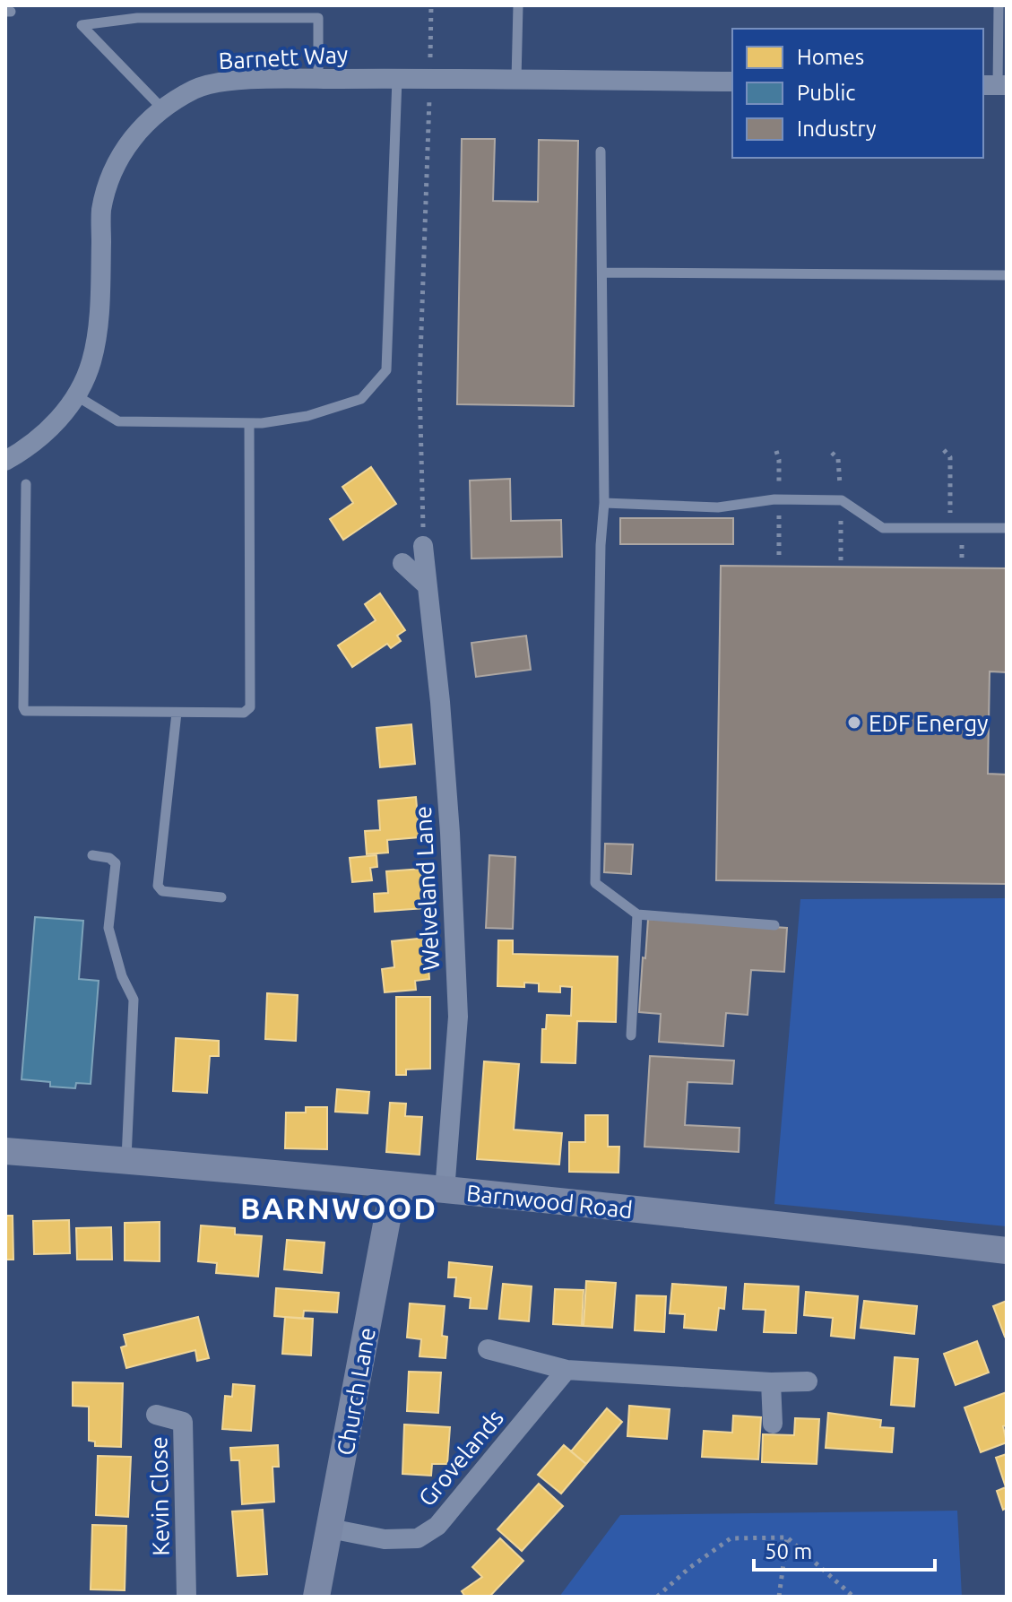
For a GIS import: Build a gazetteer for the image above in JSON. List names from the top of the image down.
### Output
{
  "streets": {
    "street": [
      "Barnett Way",
      "Welveland Lane",
      "Barnwood Road",
      "Church Lane",
      "Grovelands",
      "Kevin Close"
    ]
  },
  "crossings": [
    ["Welveland Lane", "Barnwood Road"],
    ["Barnwood Road", "Church Lane"],
    ["Church Lane", "Grovelands"]
  ],
  "districts": ["BARNWOOD"],
  "places": ["EDF Energy"],
  "legend": ["Homes", "Public", "Industry"],
  "scale_bar": "50 m"
}
